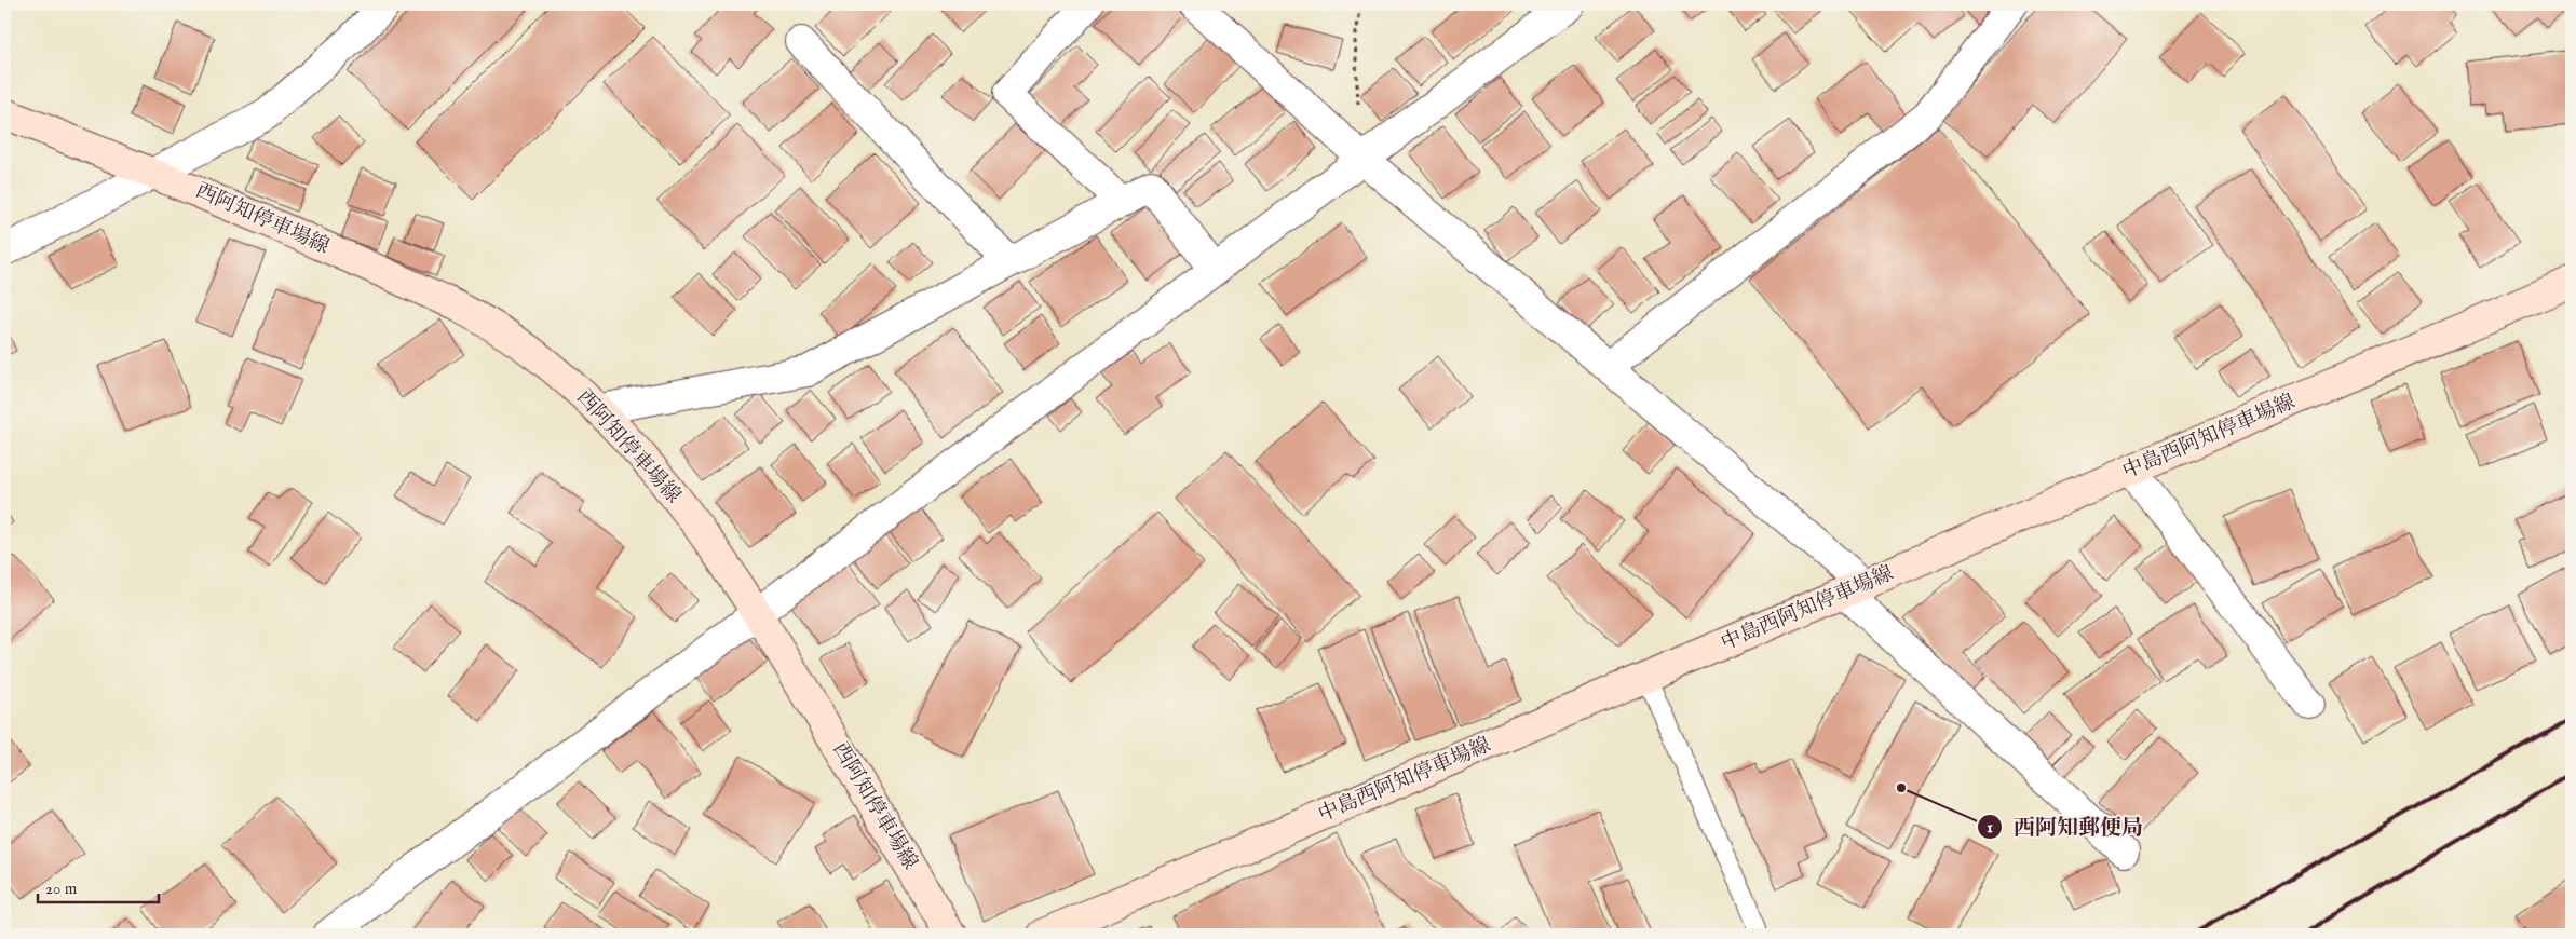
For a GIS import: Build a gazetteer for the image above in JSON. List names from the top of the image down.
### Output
{
  "streets": {
    "main road": ["西阿知停車場線", "中島西阿知停車場線"]
  },
  "places": ["西阿知郵便局"],
  "scale_bar": "20 m"
}
